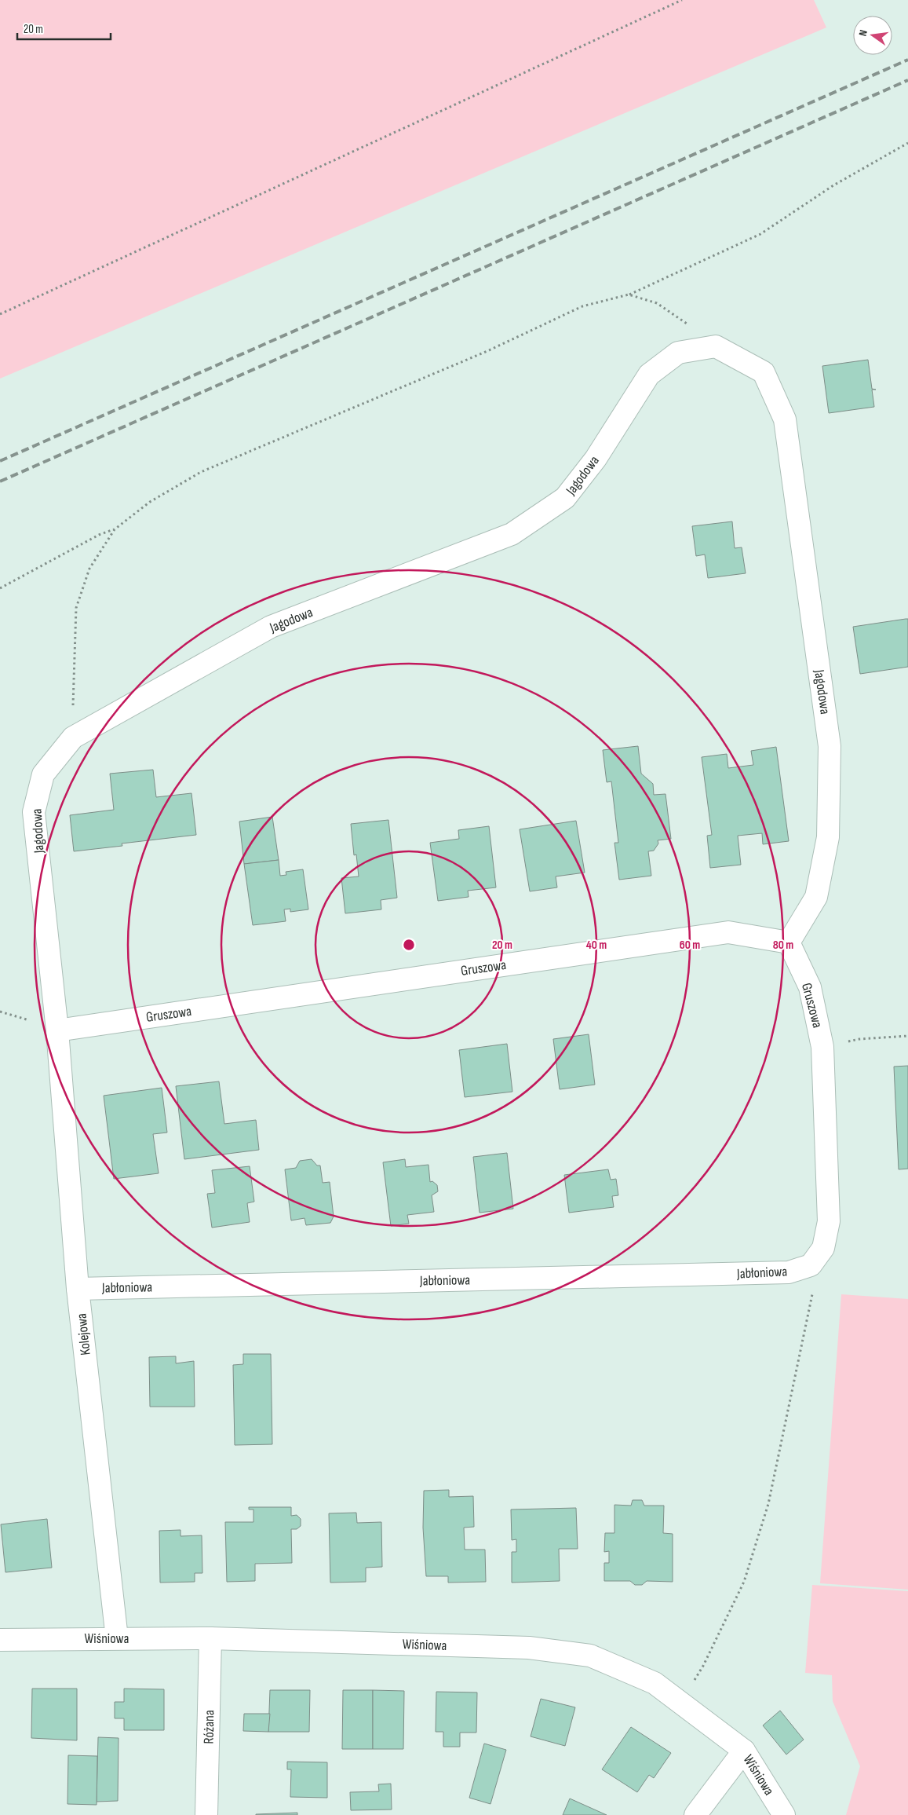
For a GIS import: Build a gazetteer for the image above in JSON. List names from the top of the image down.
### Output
{
  "streets": {
    "street": [
      "Jagodowa",
      "Gruszowa",
      "Jabłoniowa",
      "Kolejowa",
      "Wiśniowa",
      "Różana"
    ]
  },
  "crossings": [
    ["Jagodowa", "Gruszowa"],
    ["Jagodowa", "Kolejowa"],
    ["Gruszowa", "Jabłoniowa"],
    ["Gruszowa", "Kolejowa"],
    ["Jabłoniowa", "Kolejowa"],
    ["Kolejowa", "Wiśniowa"],
    ["Wiśniowa", "Różana"]
  ],
  "scale_bar": "20 m",
  "north": "left",
  "rings": [
    "20 m",
    "40 m",
    "60 m",
    "80 m"
  ]
}
